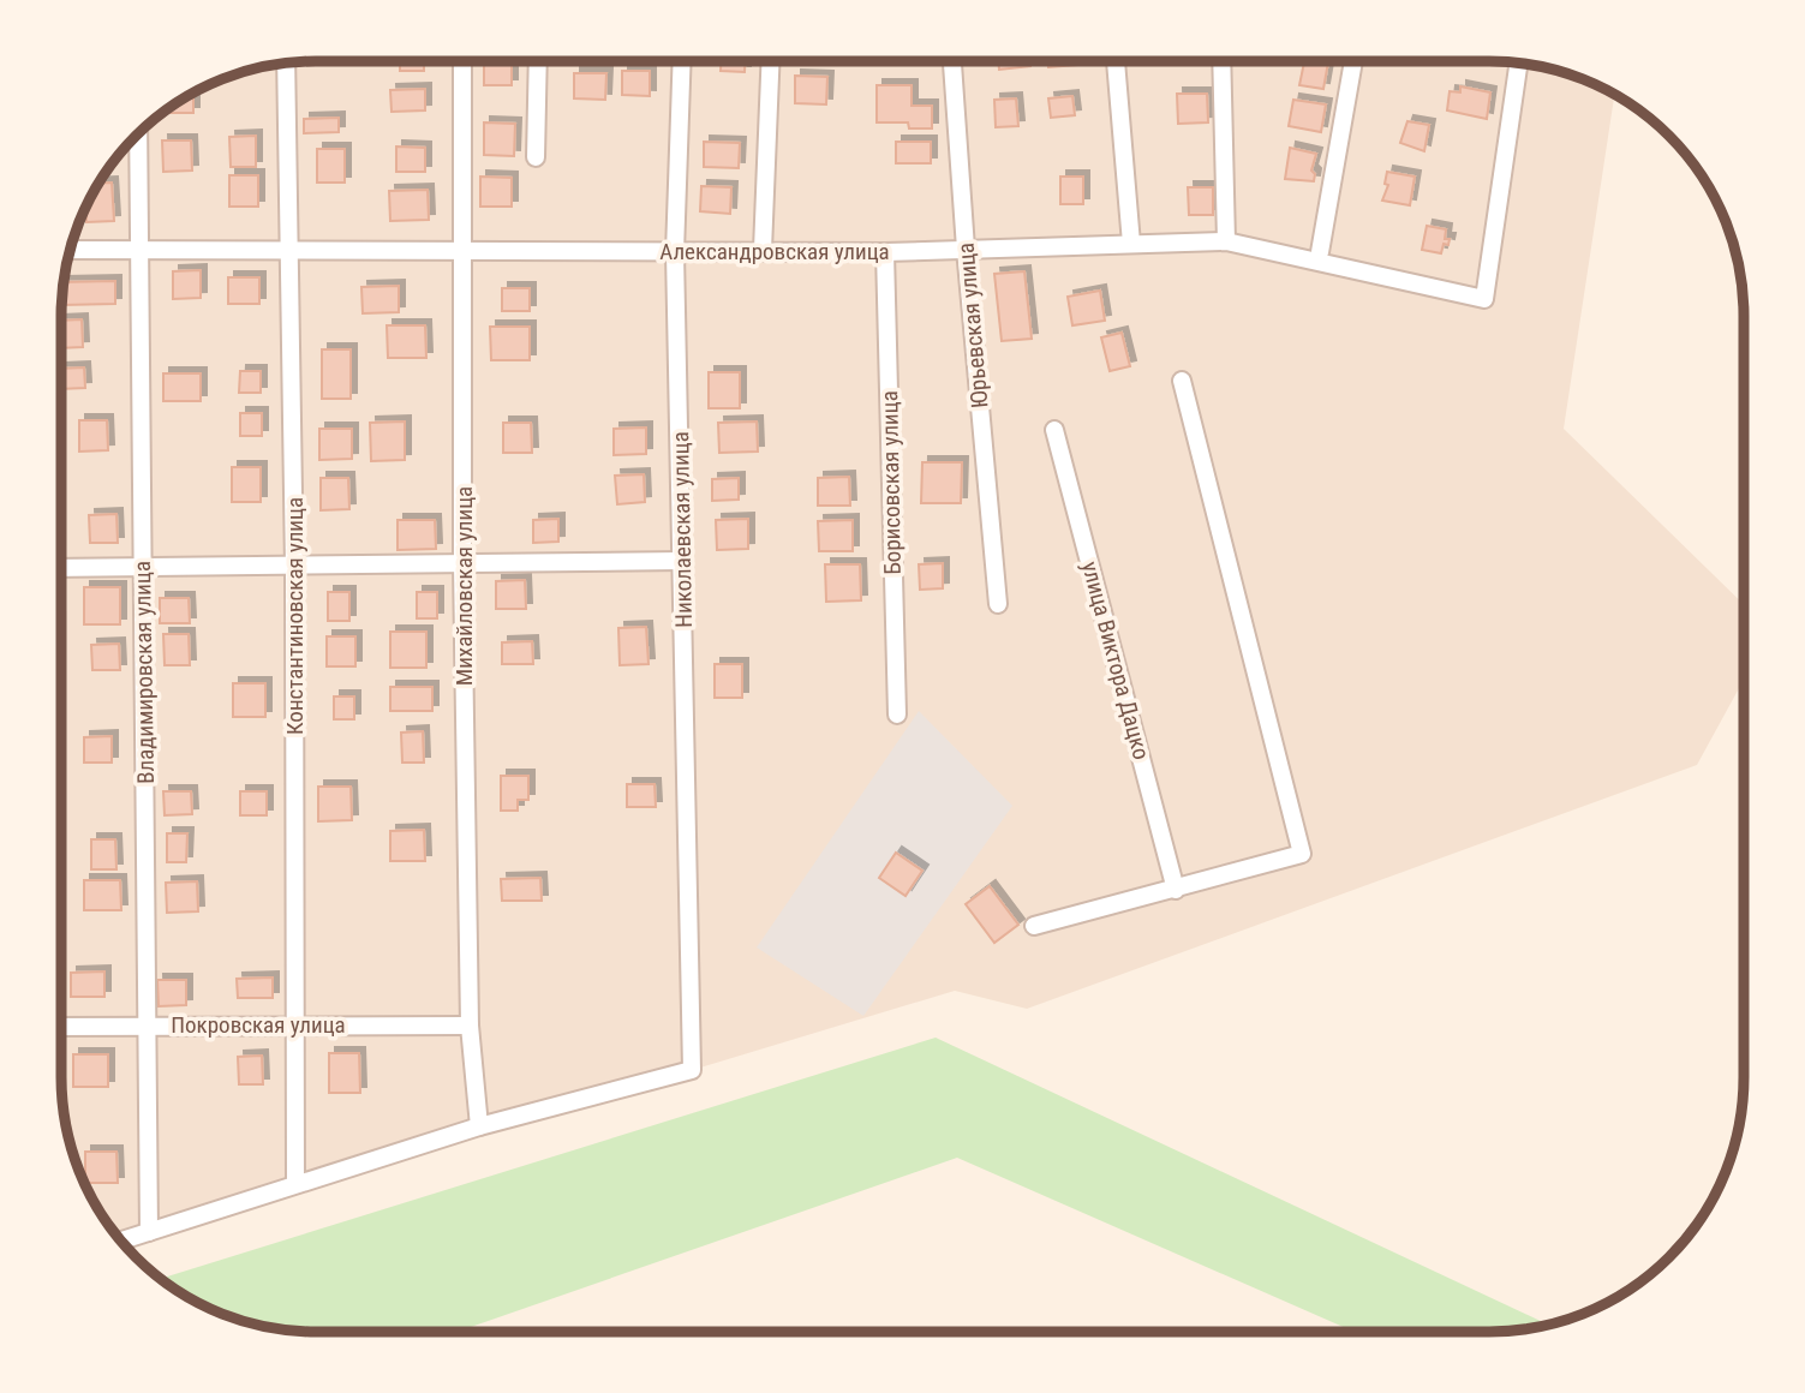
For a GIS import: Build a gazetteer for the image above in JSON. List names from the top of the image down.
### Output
{
  "streets": {
    "street": [
      "Александровская улица",
      "Юрьевская улица",
      "Борисовская улица",
      "Николаевская улица",
      "Михайловская улица",
      "Константиновская улица",
      "улица Виктора Дацко",
      "Владимировская улица",
      "Покровская улица"
    ]
  },
  "crossings": [
    ["Александровская улица", "Юрьевская улица"],
    ["Александровская улица", "Борисовская улица"],
    ["Александровская улица", "Николаевская улица"],
    ["Александровская улица", "Михайловская улица"],
    ["Александровская улица", "Константиновская улица"],
    ["Александровская улица", "Владимировская улица"],
    ["Николаевская улица", "Михайловская улица"],
    ["Михайловская улица", "Покровская улица"],
    ["Константиновская улица", "Покровская улица"],
    ["Владимировская улица", "Покровская улица"]
  ]
}
